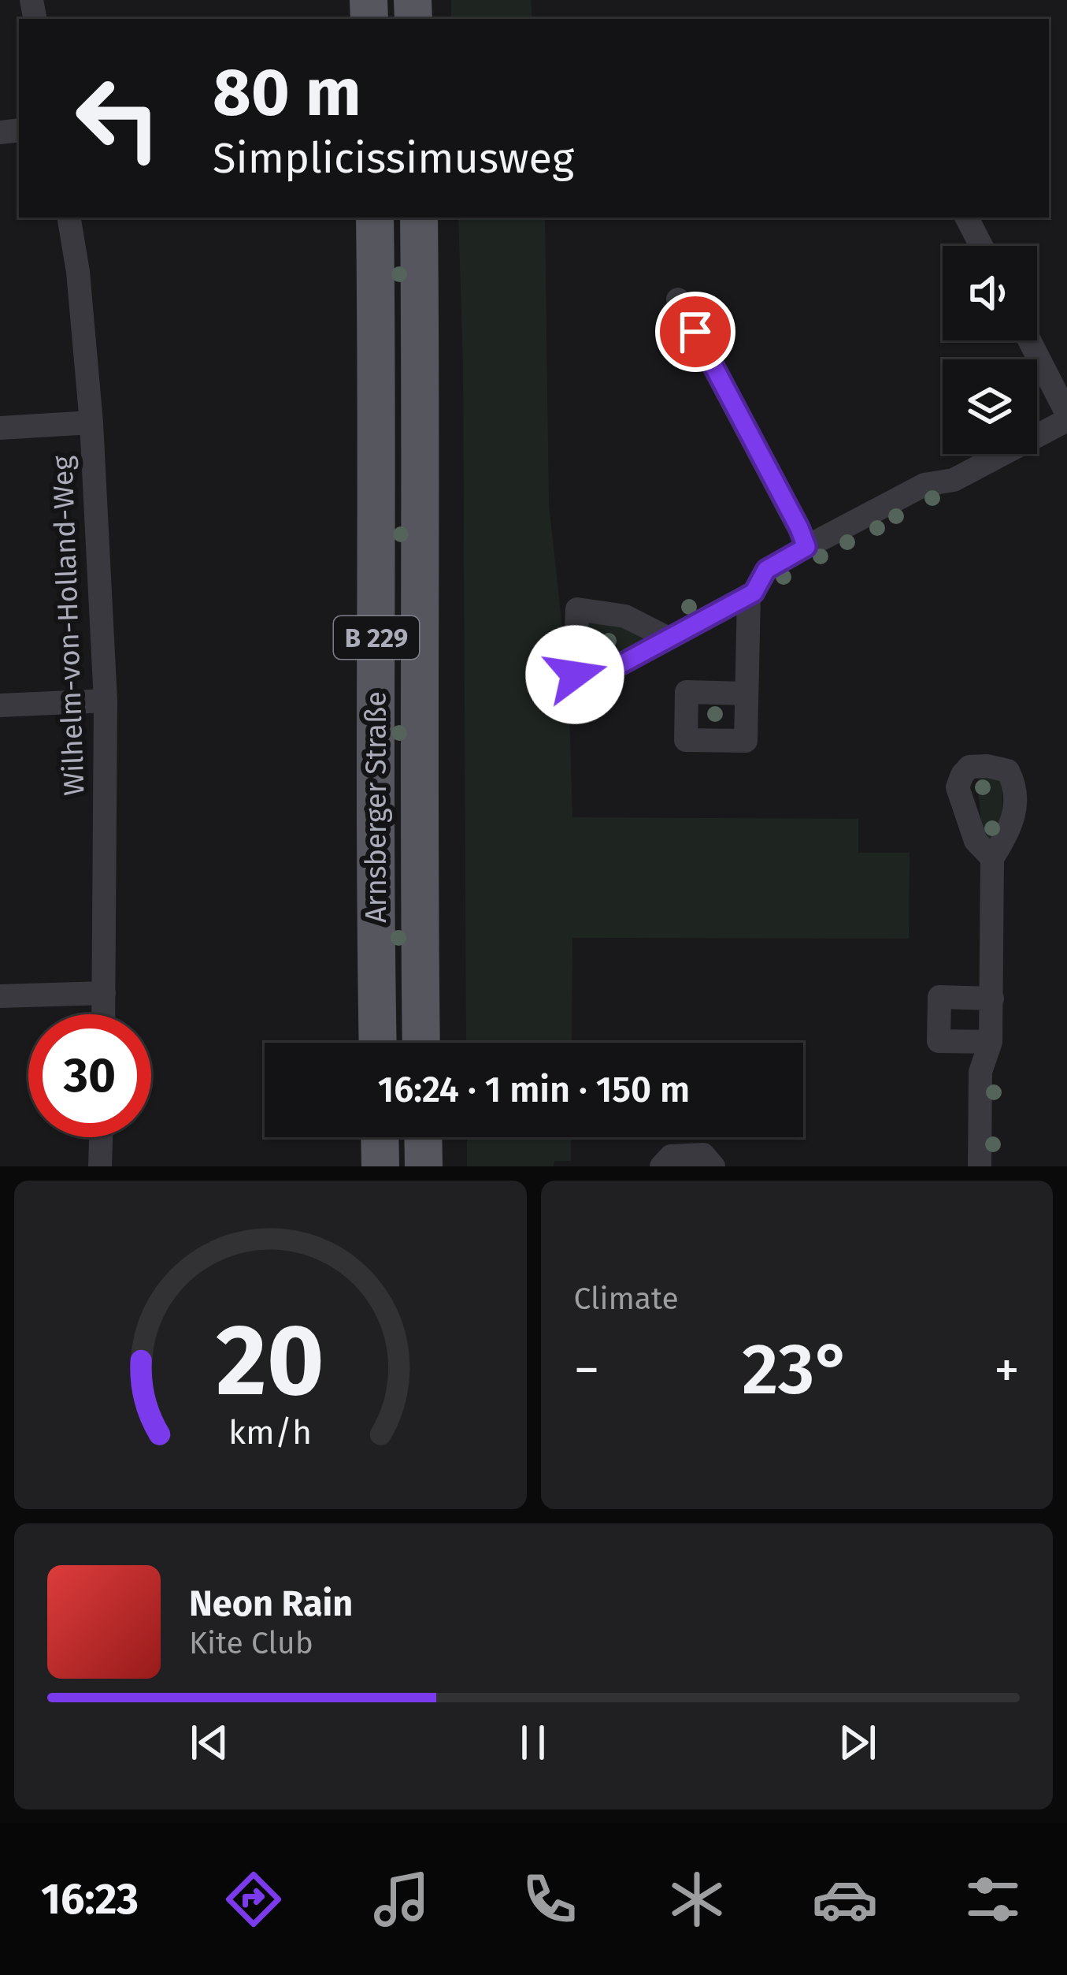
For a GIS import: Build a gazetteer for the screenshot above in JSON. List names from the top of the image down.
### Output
{
  "streets": {
    "main road": ["B 229", "Arnsberger Straße"],
    "street": ["Wilhelm-von-Holland-Weg"]
  },
  "page": {
    "turn": ["80 m", "Simplicissimusweg"],
    "limit": "30",
    "trip": "16:24 · 1 min · 150 m",
    "tile": "Climate",
    "heat": ["−", "23°", "+"],
    "song": ["Neon Rain", "Kite Club"],
    "tabs": "16:23",
    "gauge": ["20", "km/h"]
  }
}
